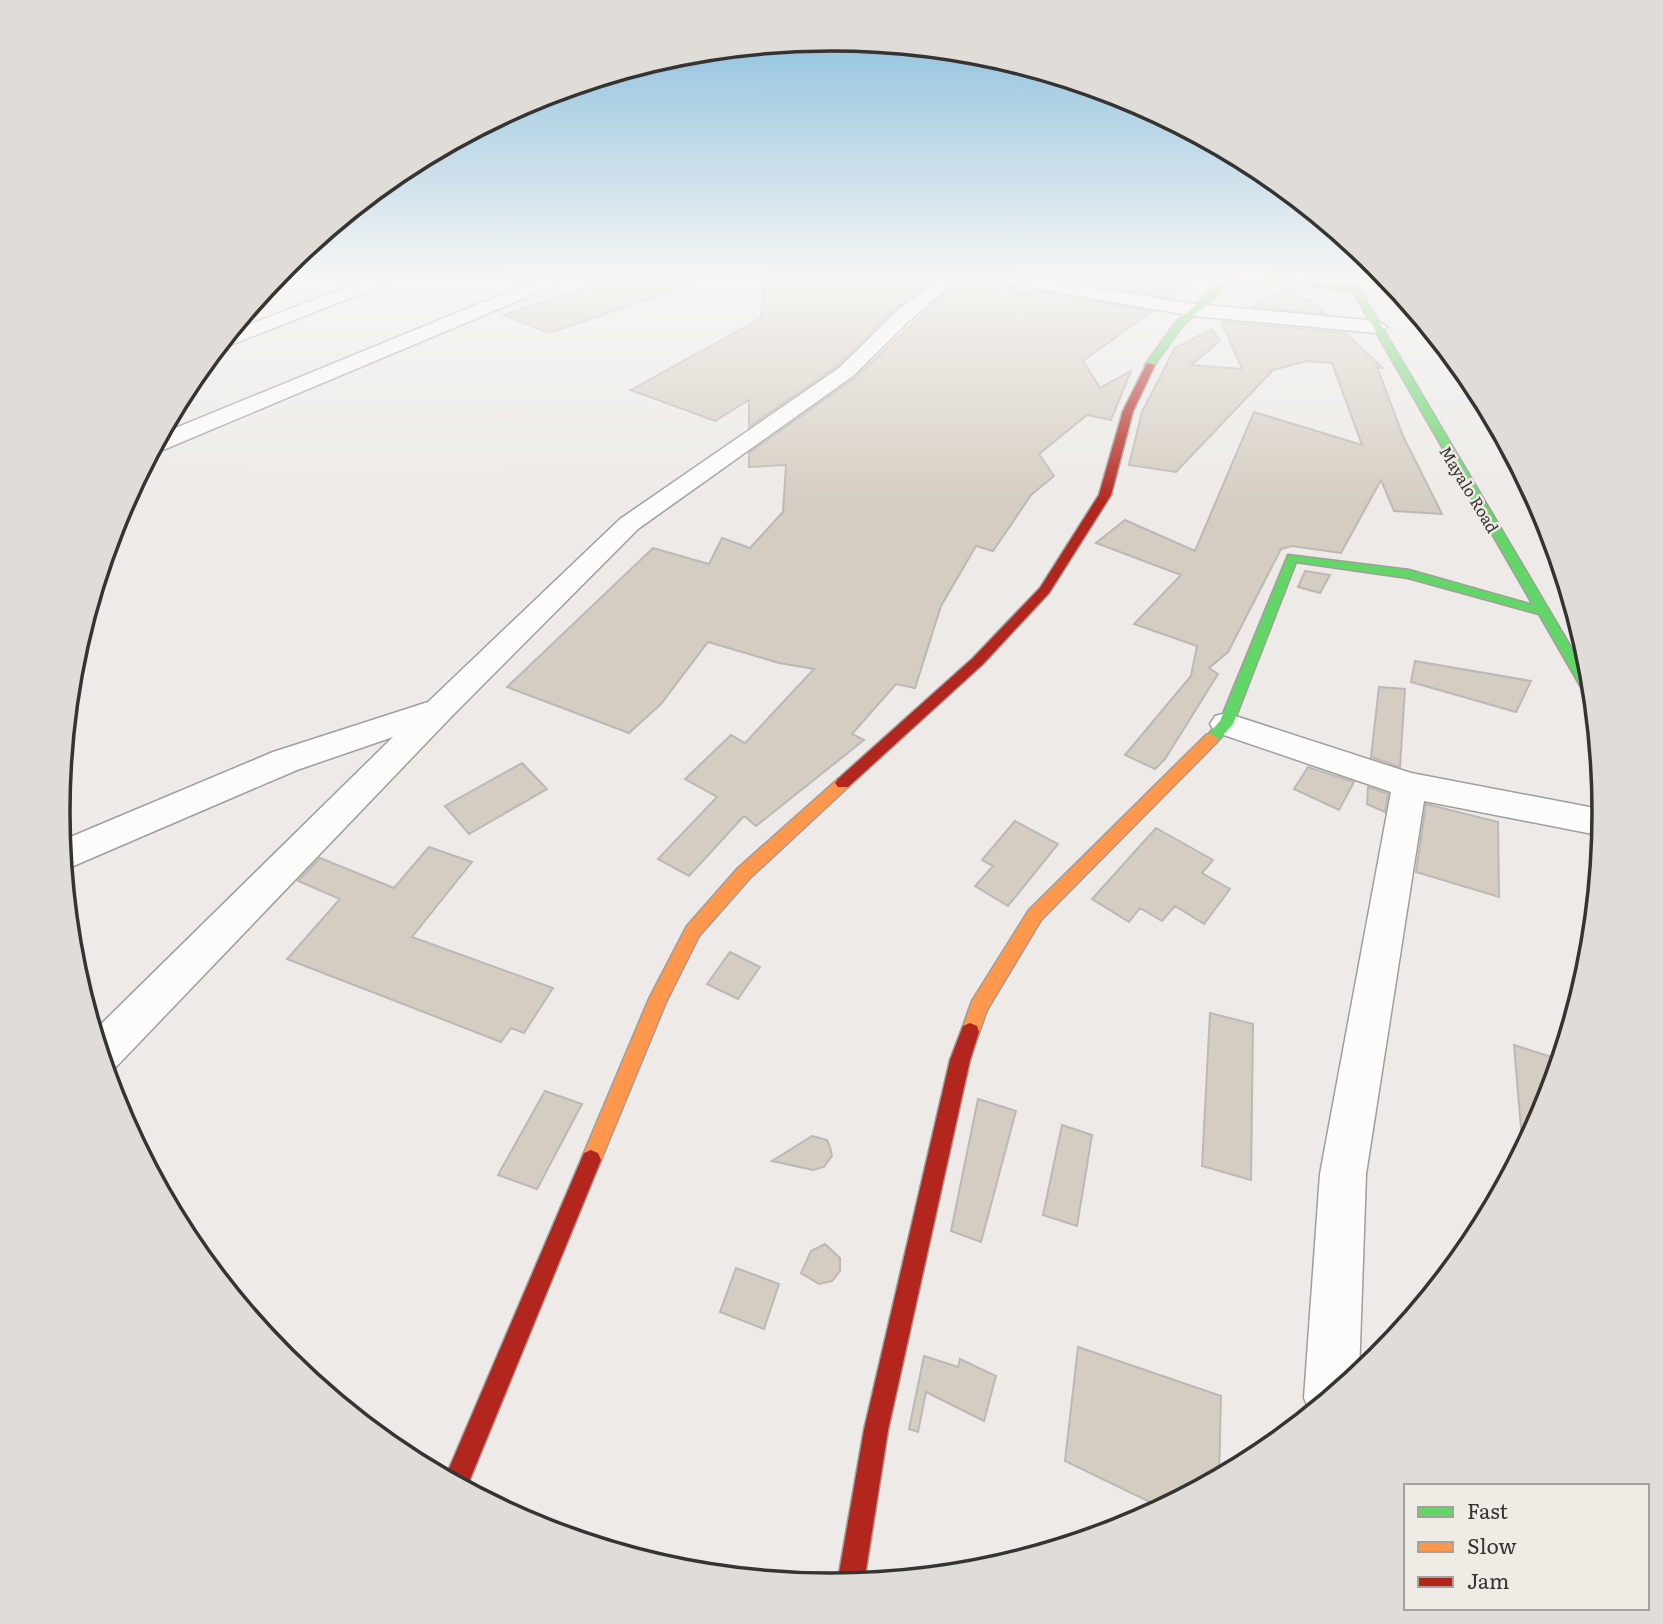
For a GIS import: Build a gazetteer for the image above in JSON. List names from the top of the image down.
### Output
{
  "streets": {
    "street": ["Mayalo Road"]
  },
  "legend": ["Fast", "Slow", "Jam"]
}
